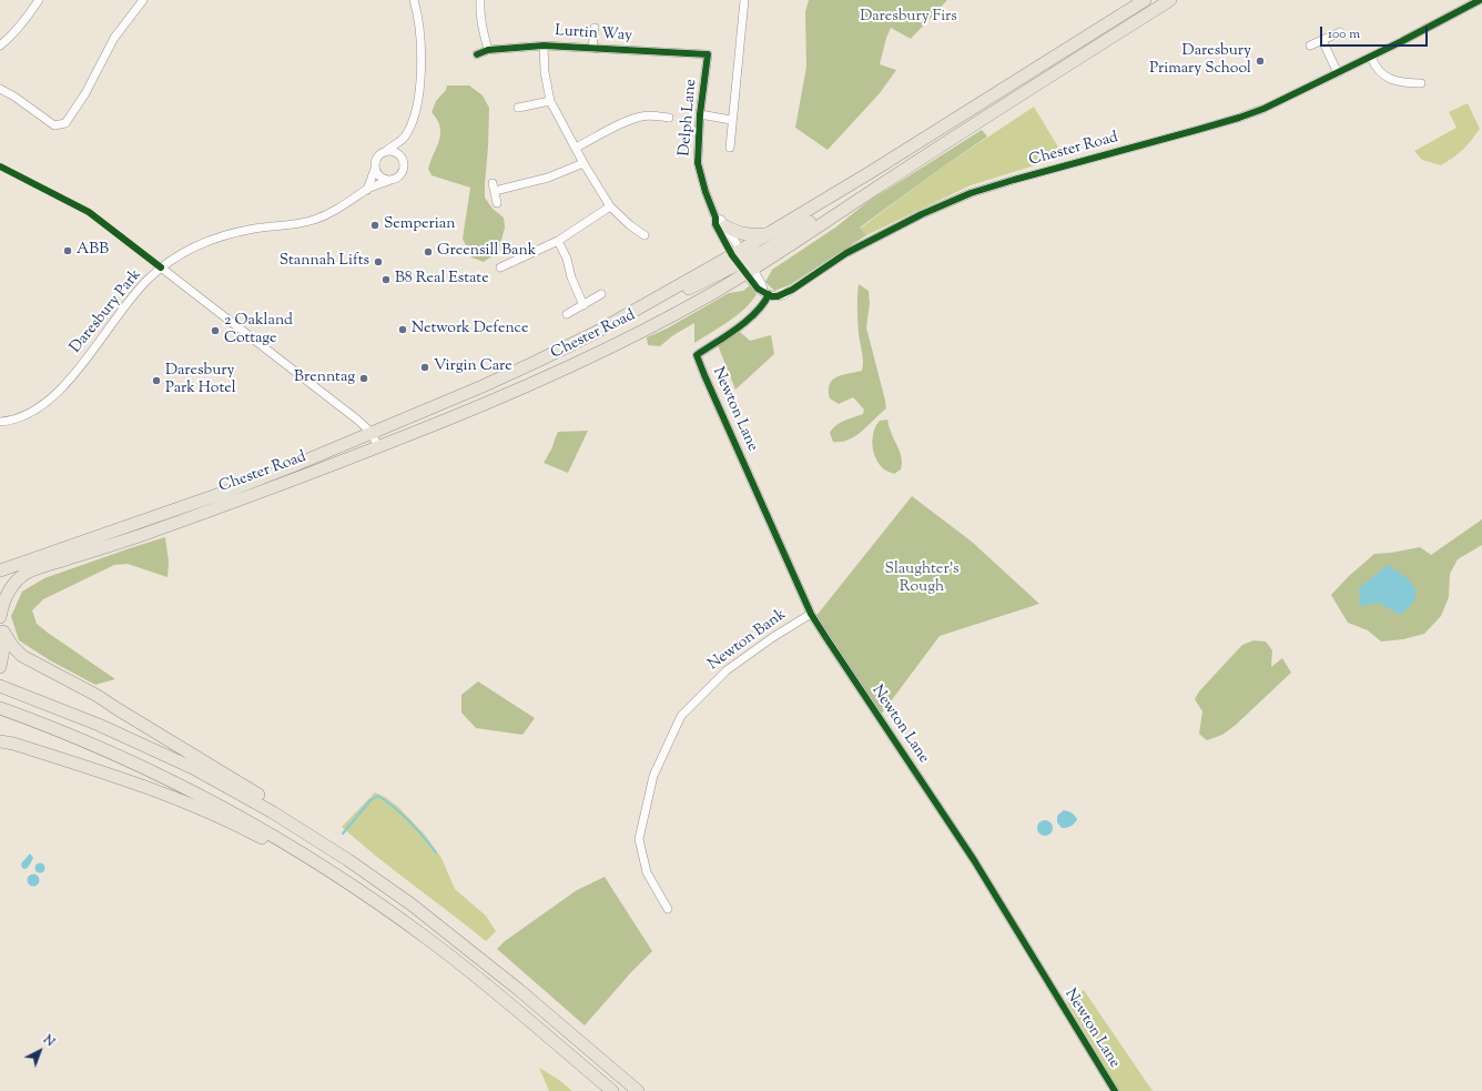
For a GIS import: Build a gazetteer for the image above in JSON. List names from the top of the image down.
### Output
{
  "streets": {
    "highway": ["Chester Road"],
    "street": [
      "Lurtin Way",
      "Delph Lane",
      "Daresbury Park",
      "Newton Lane",
      "Newton Bank"
    ]
  },
  "crossings": [
    ["Lurtin Way", "Delph Lane"],
    ["Delph Lane", "Chester Road"],
    ["Delph Lane", "Newton Lane"],
    ["Chester Road", "Newton Lane"],
    ["Newton Lane", "Newton Bank"]
  ],
  "parks": ["Daresbury Firs", "Slaughter's Rough"],
  "places": [
    "Daresbury Primary School",
    "Semperian",
    "ABB",
    "Greensill Bank",
    "Stannah Lifts",
    "B8 Real Estate",
    "Network Defence",
    "2 Oakland Cottage",
    "Virgin Care",
    "Brenntag",
    "Daresbury Park Hotel"
  ],
  "scale_bar": "100 m",
  "north": "top right"
}
